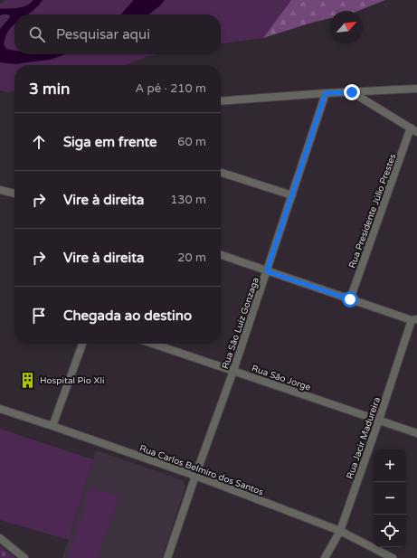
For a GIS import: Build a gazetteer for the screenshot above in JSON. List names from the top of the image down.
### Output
{
  "streets": {
    "street": [
      "Rua Presidente Júlio Prestes",
      "Rua São Luiz Gonzaga",
      "Rua São Jorge",
      "Rua Jacir Madureira",
      "Rua Carlos Belmiro dos Santos"
    ]
  },
  "crossings": [
    ["Rua São Luiz Gonzaga", "Rua São Jorge"],
    ["Rua São Luiz Gonzaga", "Rua Carlos Belmiro dos Santos"],
    ["Rua São Jorge", "Rua Jacir Madureira"],
    ["Rua Jacir Madureira", "Rua Carlos Belmiro dos Santos"]
  ],
  "places": {
    "building": ["Hospital Pio XIi"]
  },
  "north": "top right",
  "page": {
    "search": "Pesquisar aqui",
    "heading": ["3 min", "A pé · 210 m"],
    "list": [
      ["Siga em frente", "60 m"],
      ["Vire à direita", "130 m"],
      ["Vire à direita", "20 m"],
      "Chegada ao destino"
    ],
    "map_buttons": ["+", "−"]
  }
}
